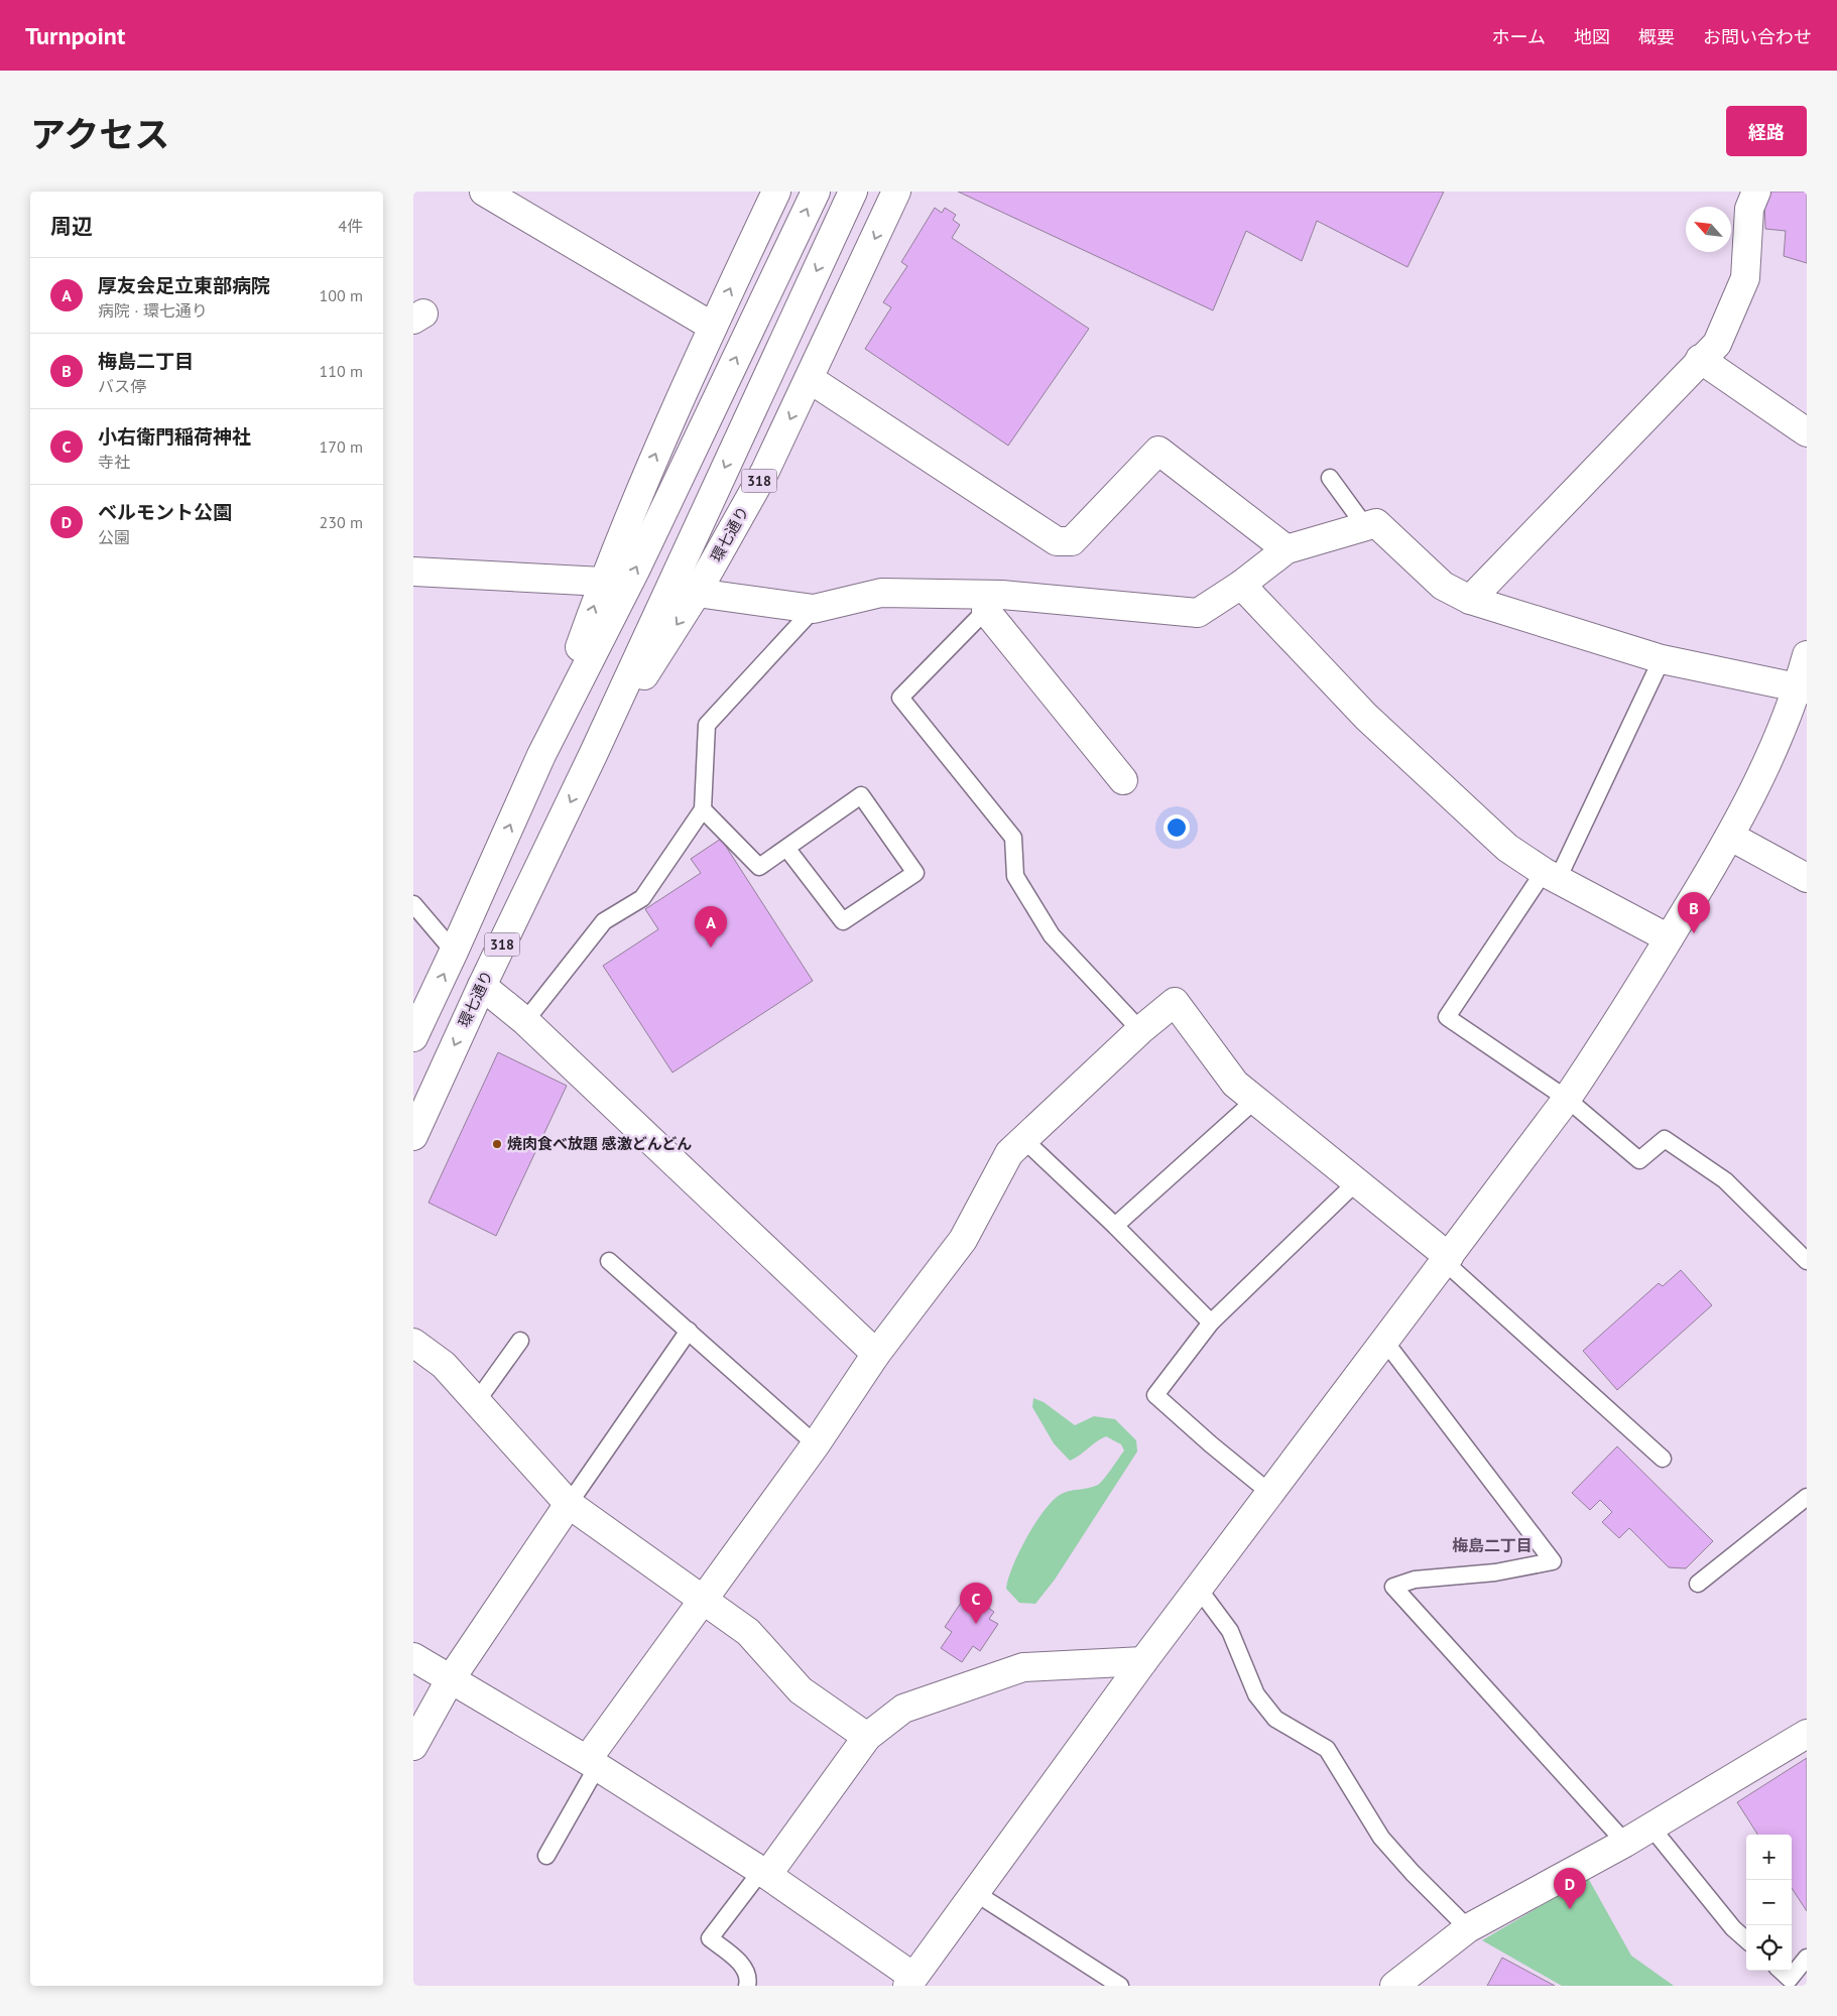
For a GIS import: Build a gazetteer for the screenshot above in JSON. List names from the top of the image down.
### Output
{
  "streets": {
    "street": ["318", "環七通り"]
  },
  "districts": ["梅島二丁目"],
  "places": ["焼肉食べ放題 感激どんどん"],
  "north": "top left",
  "page": {
    "header": "Turnpoint",
    "nav": [
      "ホーム",
      "地図",
      "概要",
      "お問い合わせ"
    ],
    "title": "アクセス",
    "buttons": "経路",
    "heading": ["周辺", "4件"],
    "list": [
      {
        "mark": "A",
        "name": "厚友会足立東部病院",
        "note": "病院 · 環七通り",
        "value": "100 m"
      },
      {
        "mark": "B",
        "name": "梅島二丁目",
        "note": "バス停",
        "value": "110 m"
      },
      {
        "mark": "C",
        "name": "小右衛門稲荷神社",
        "note": "寺社",
        "value": "170 m"
      },
      {
        "mark": "D",
        "name": "ベルモント公園",
        "note": "公園",
        "value": "230 m"
      }
    ],
    "pins": [
      "B",
      "A",
      "C",
      "D"
    ],
    "map_buttons": ["+", "−"]
  }
}
